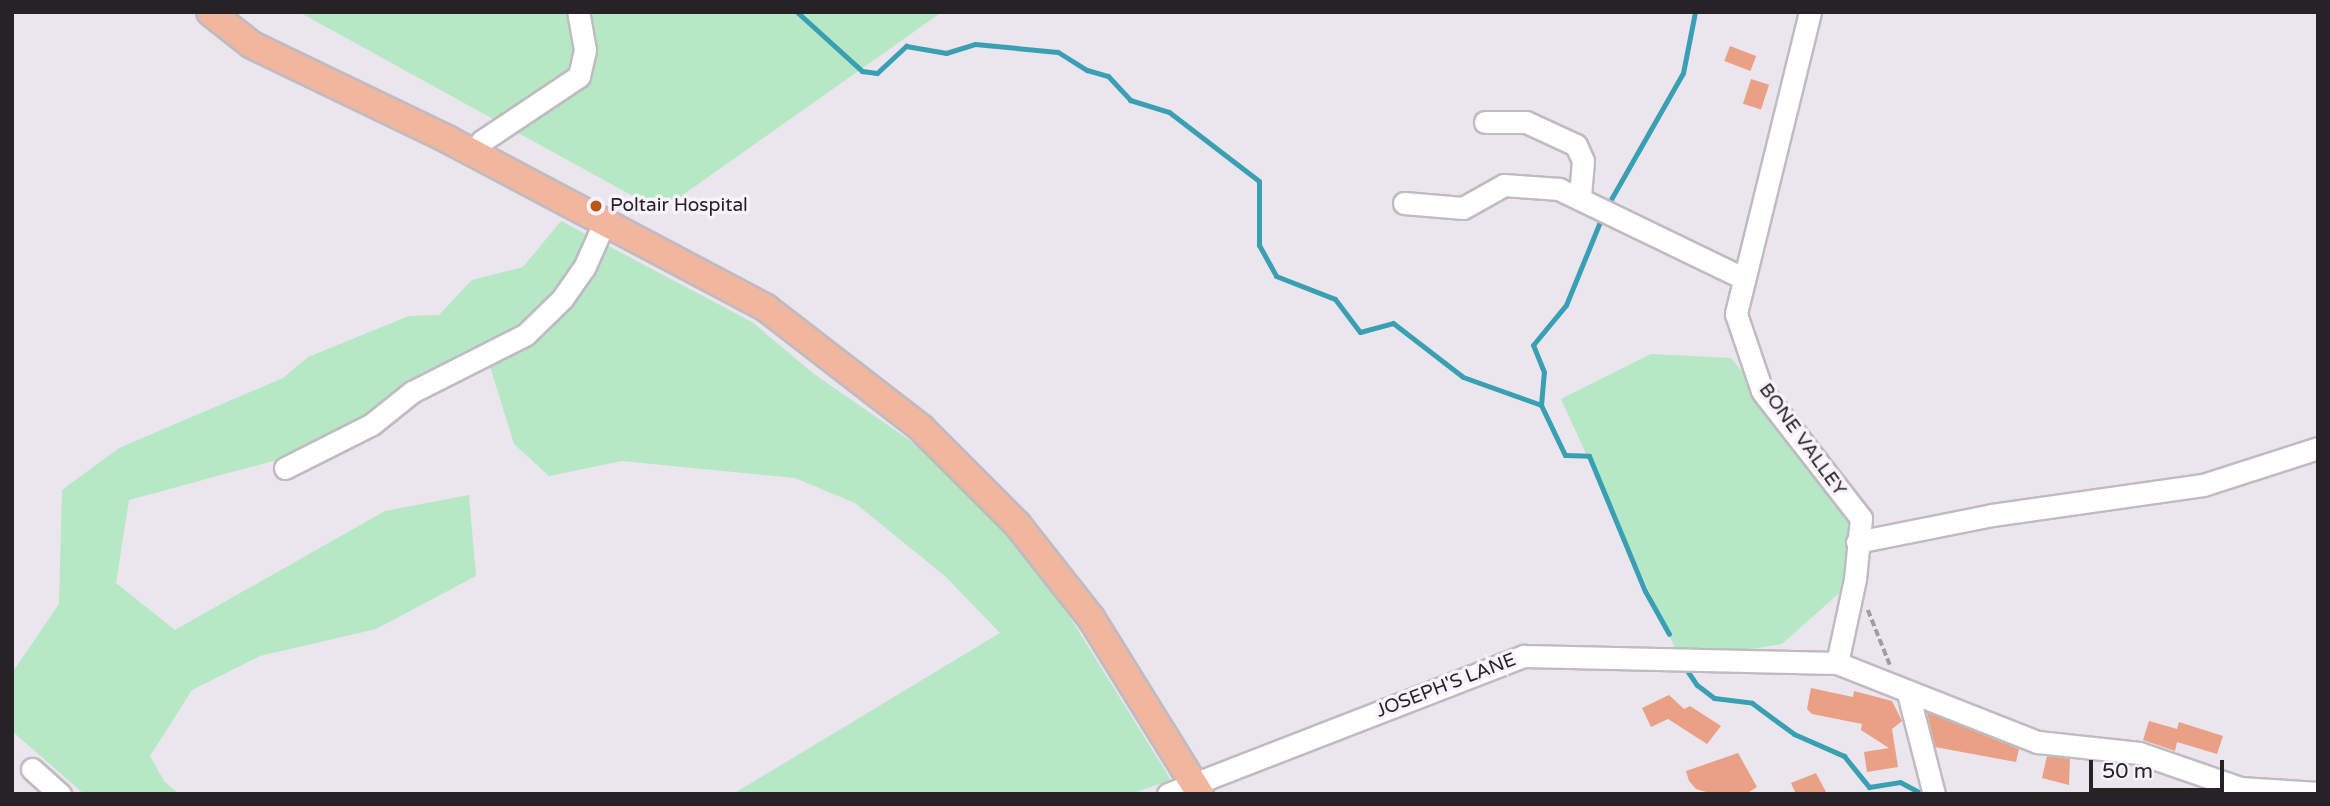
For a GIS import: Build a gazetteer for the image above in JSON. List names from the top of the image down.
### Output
{
  "streets": {
    "street": ["BONE VALLEY", "JOSEPH'S LANE"]
  },
  "crossings": [
    ["BONE VALLEY", "JOSEPH'S LANE"]
  ],
  "places": ["Poltair Hospital"],
  "scale_bar": "50 m"
}
